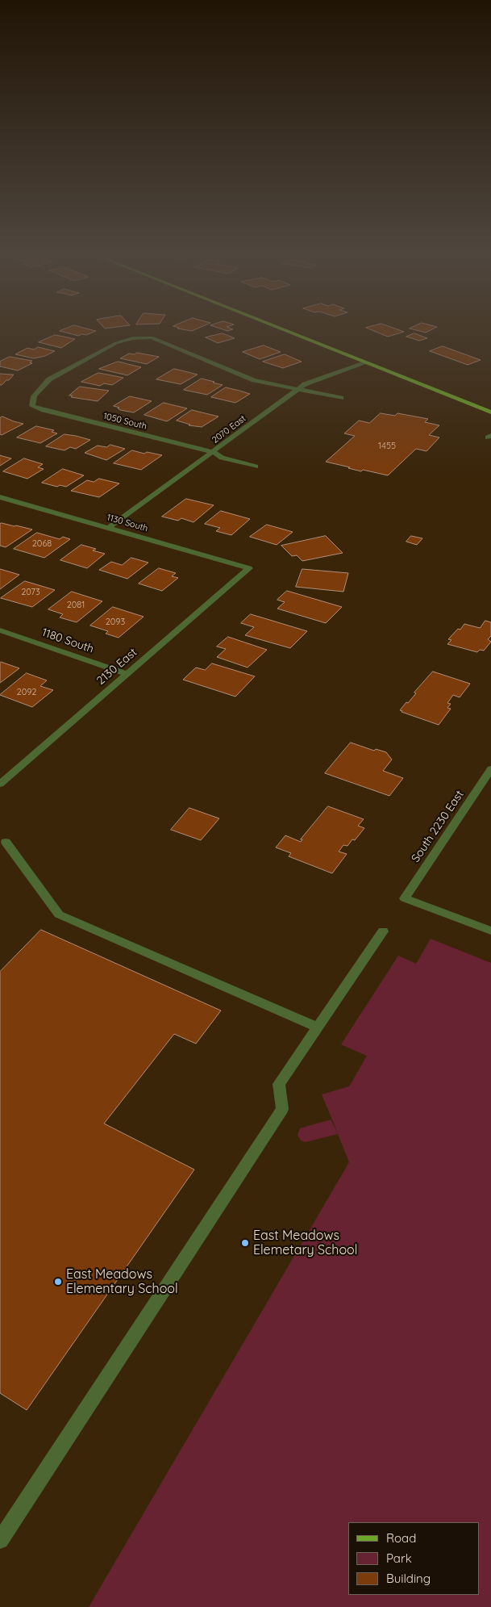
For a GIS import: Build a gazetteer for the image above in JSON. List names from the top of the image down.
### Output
{
  "streets": {
    "street": [
      "1050 South",
      "2070 East",
      "1130 South",
      "1180 South",
      "2130 East",
      "South 2230 East"
    ]
  },
  "crossings": [
    ["1050 South", "2070 East"],
    ["2070 East", "1130 South"],
    ["1130 South", "2130 East"],
    ["1180 South", "2130 East"]
  ],
  "places": ["East Meadows Elemetary School", "East Meadows Elementary School"],
  "house_numbers": [
    "1455",
    "2068",
    "2073",
    "2081",
    "2093",
    "2092"
  ],
  "legend": ["Road", "Park", "Building"]
}
